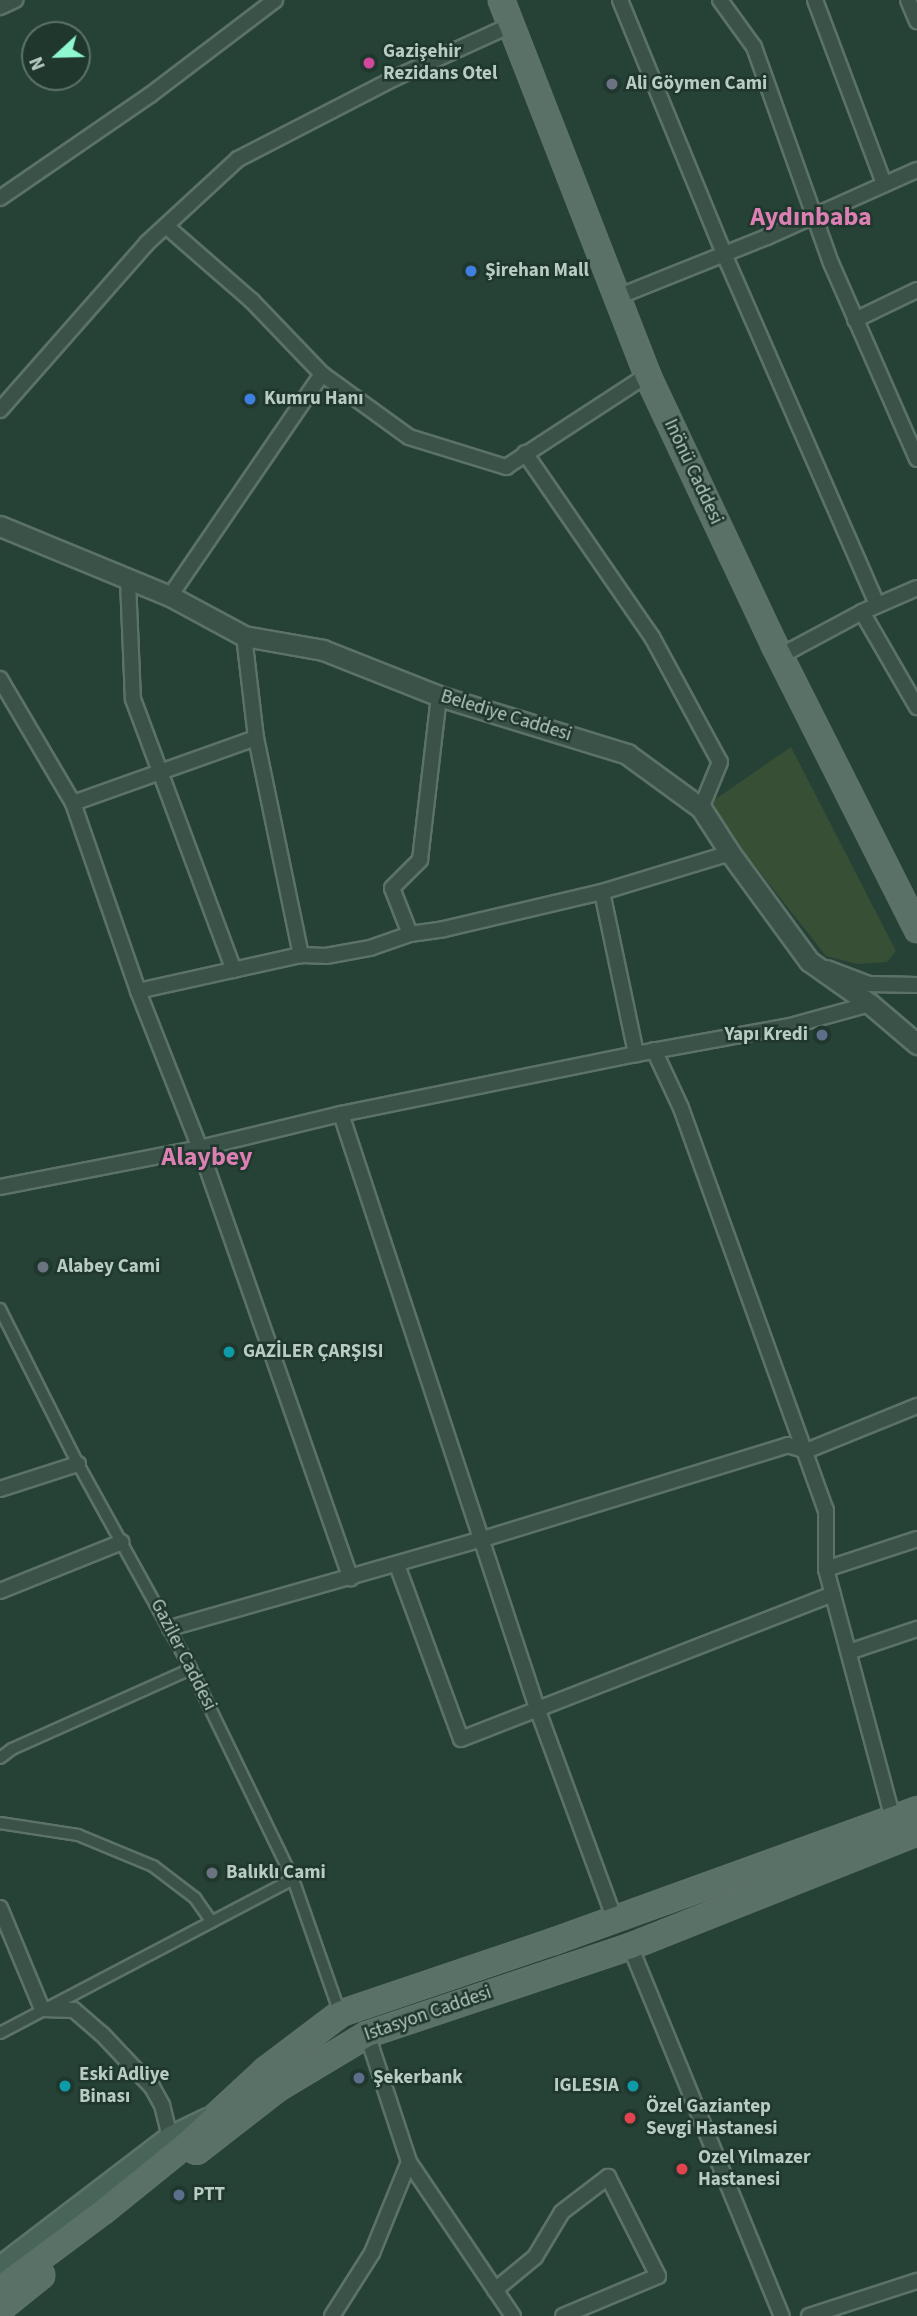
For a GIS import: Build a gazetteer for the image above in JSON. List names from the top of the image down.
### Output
{
  "streets": {
    "main road": ["Inönü Caddesi", "Istasyon Caddesi"],
    "street": ["Belediye Caddesi", "Gaziler Caddesi"]
  },
  "districts": ["Aydınbaba", "Alaybey"],
  "places": [
    "Gazişehir Rezidans Otel",
    "Ali Göymen Cami",
    "Şirehan Mall",
    "Kumru Hanı",
    "Yapı Kredi",
    "Alabey Cami",
    "GAZİLER ÇARŞISI",
    "Balıklı Cami",
    "Şekerbank",
    "Eski Adliye Binası",
    "IGLESIA",
    "Özel Gaziantep Sevgi Hastanesi",
    "Ozel Yılmazer Hastanesi",
    "PTT"
  ],
  "north": "left"
}
